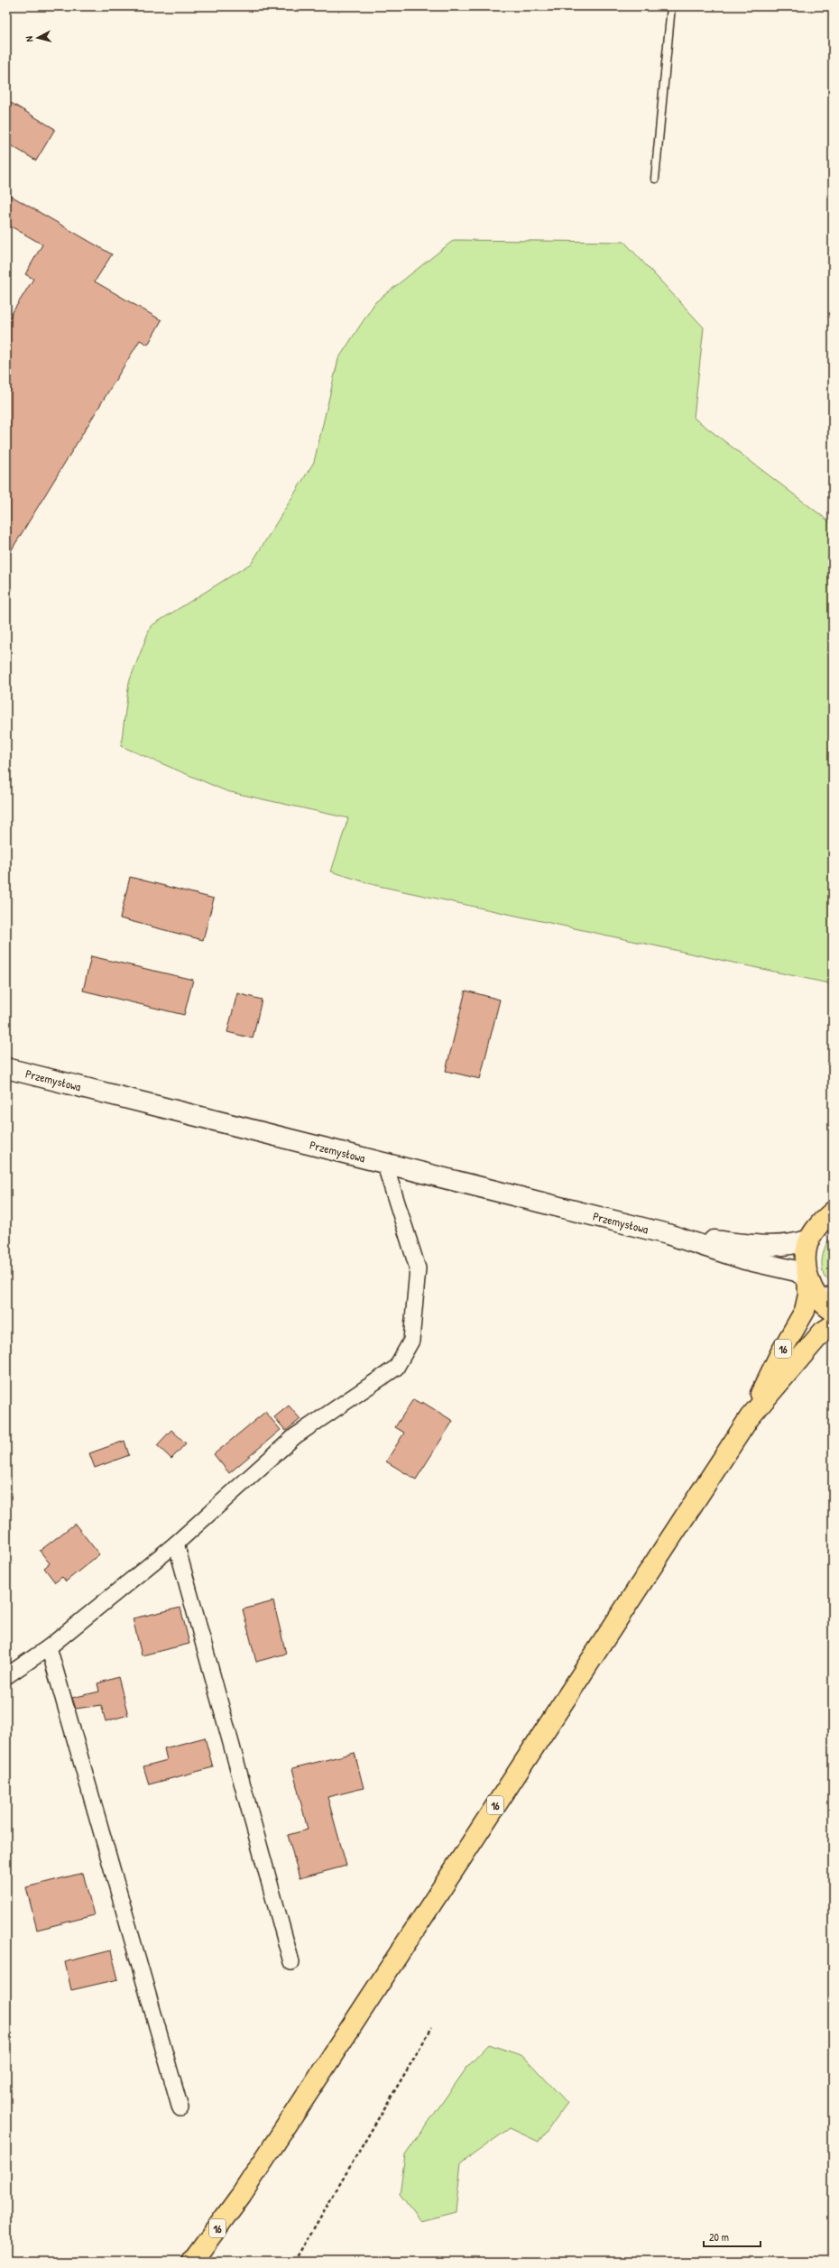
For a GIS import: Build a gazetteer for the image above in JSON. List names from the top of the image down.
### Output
{
  "streets": {
    "main road": ["16"],
    "street": ["Przemysłowa"]
  },
  "crossings": [
    ["Przemysłowa", "16"]
  ],
  "scale_bar": "20 m",
  "north": "left"
}
